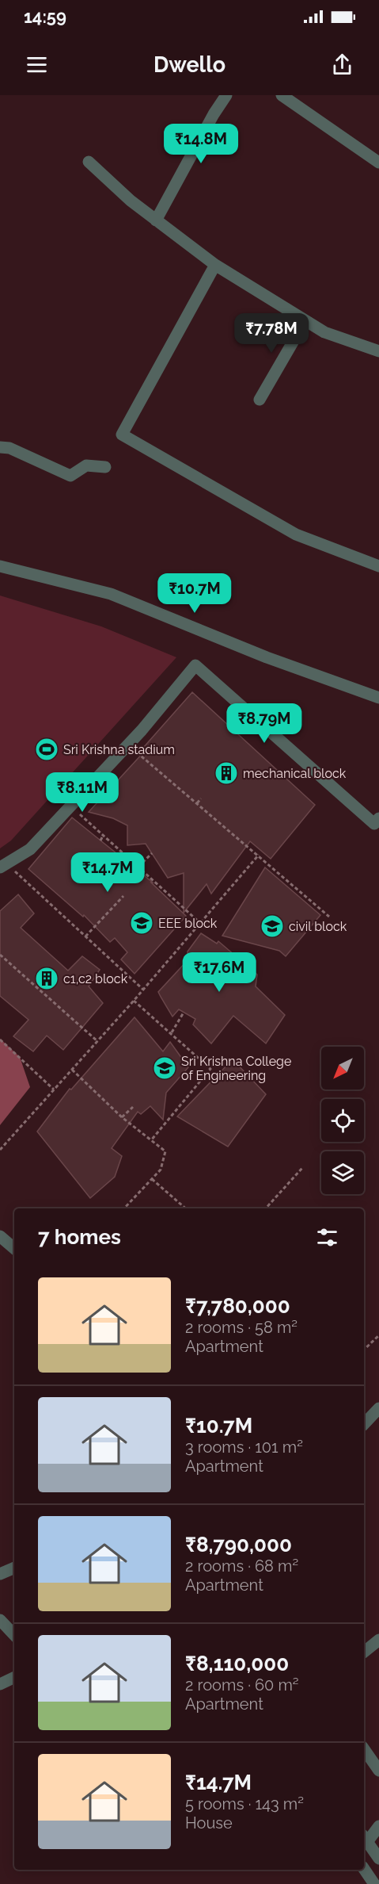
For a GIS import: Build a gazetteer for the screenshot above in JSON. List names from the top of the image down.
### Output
{
  "places": {
    "sports": ["Sri Krishna stadium"],
    "building": ["mechanical block", "c1,c2 block"],
    "school or university": ["EEE block", "civil block", "Sri Krishna College of Engineering"]
  },
  "north": "bottom left",
  "page": {
    "status": "14:59",
    "header": "Dwello",
    "price": [
      "₹14.8M",
      "₹7.78M",
      "₹10.7M",
      "₹8.79M",
      "₹8.11M",
      "₹14.7M",
      "₹17.6M"
    ],
    "heading": "7 homes",
    "list": [
      {
        "name": "₹7,780,000",
        "note": "2 rooms · 58 m² · Apartment"
      },
      {
        "name": "₹10.7M",
        "note": "3 rooms · 101 m² · Apartment"
      },
      {
        "name": "₹8,790,000",
        "note": "2 rooms · 68 m² · Apartment"
      },
      {
        "name": "₹8,110,000",
        "note": "2 rooms · 60 m² · Apartment"
      },
      {
        "name": "₹14.7M",
        "note": "5 rooms · 143 m² · House"
      }
    ]
  }
}
